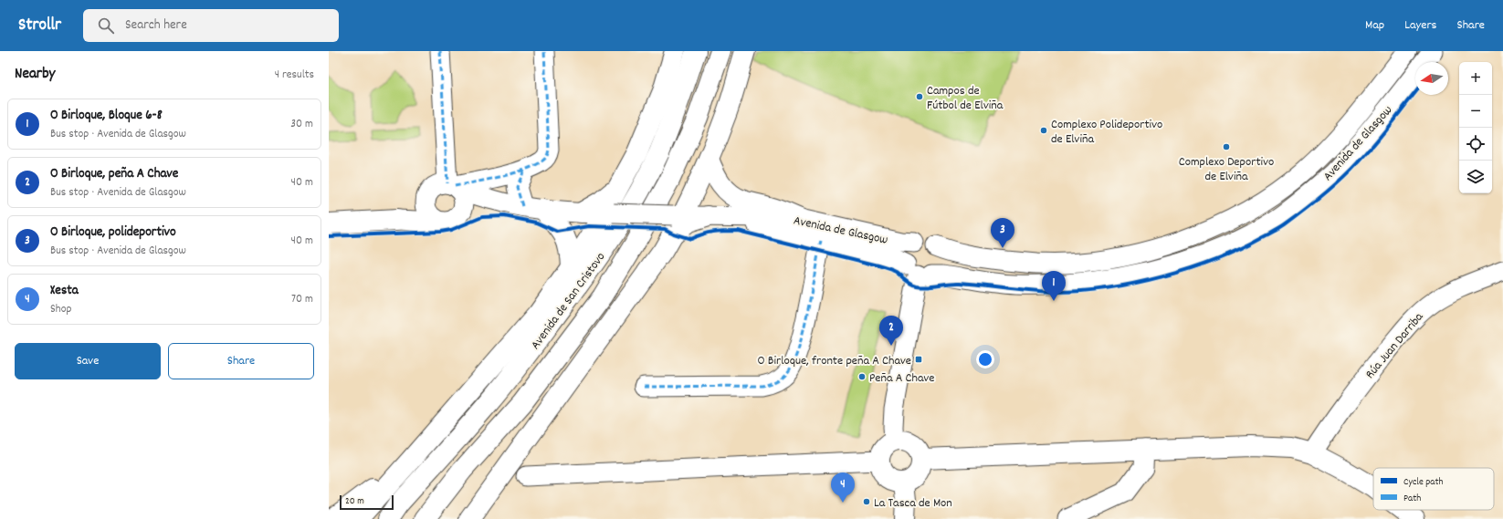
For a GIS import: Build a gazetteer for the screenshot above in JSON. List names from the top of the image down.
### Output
{
  "streets": {
    "main road": ["Avenida de San Cristovo"],
    "street": ["Avenida de Glasgow", "Rúa Juan Darriba"]
  },
  "places": {
    "other": [
      "Campos de Fútbol de Elviña",
      "Complexo Polideportivo de Elviña",
      "Complexo Deportivo de Elviña",
      "Peña A Chave",
      "La Tasca de Mon"
    ],
    "transit": ["O Birloque, fronte peña A Chave"]
  },
  "legend": ["Cycle path", "Path"],
  "scale_bar": "20 m",
  "north": "left",
  "page": {
    "header": "Strollr",
    "search": "Search here",
    "nav": ["Map", "Layers", "Share"],
    "heading": ["Nearby", "4 results"],
    "map_buttons": ["+", "−"],
    "list": [
      {
        "mark": "1",
        "name": "O Birloque, Bloque 6-8",
        "note": "Bus stop · Avenida de Glasgow",
        "value": "30 m"
      },
      {
        "mark": "2",
        "name": "O Birloque, peña A Chave",
        "note": "Bus stop · Avenida de Glasgow",
        "value": "40 m"
      },
      {
        "mark": "3",
        "name": "O Birloque, polideportivo",
        "note": "Bus stop · Avenida de Glasgow",
        "value": "40 m"
      },
      {
        "mark": "4",
        "name": "Xesta",
        "note": "Shop",
        "value": "70 m"
      }
    ],
    "pins": [
      "3",
      "1",
      "2",
      "4"
    ],
    "buttons": ["Save", "Share"],
    "scale": "20 m"
  }
}
